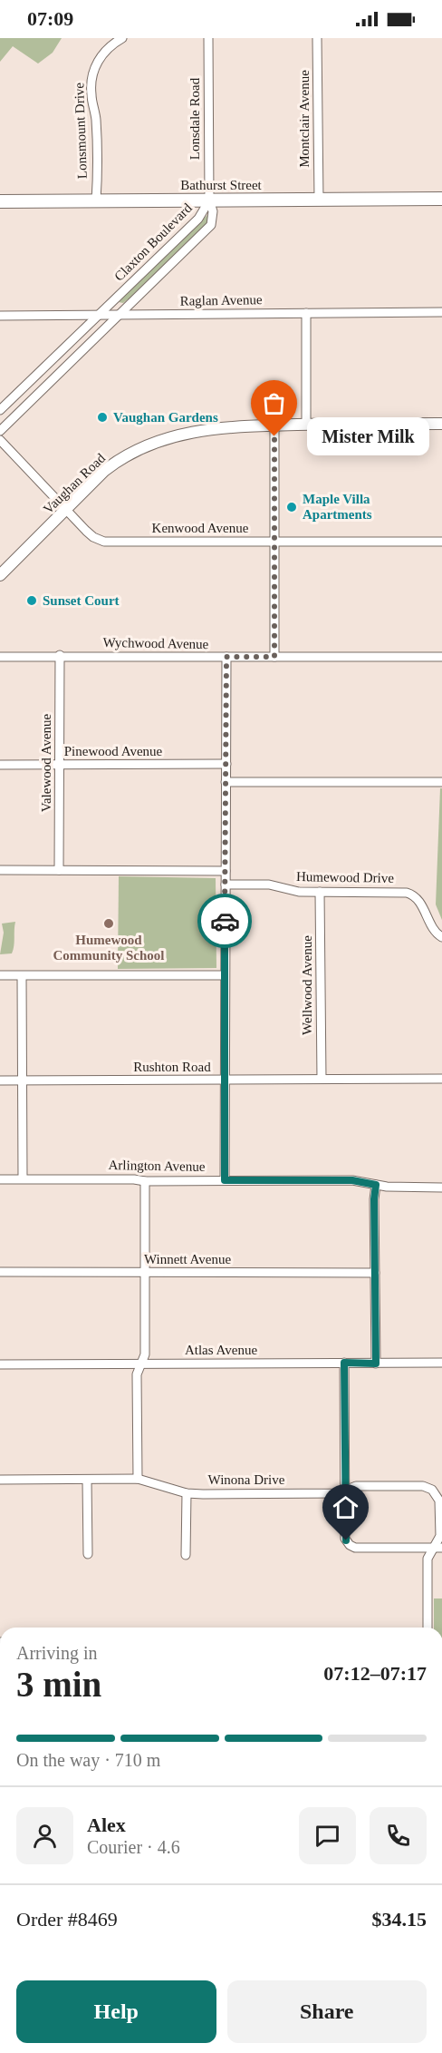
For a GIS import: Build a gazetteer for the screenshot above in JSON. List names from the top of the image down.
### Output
{
  "streets": {
    "main road": ["Bathurst Street"],
    "street": [
      "Lonsdale Road",
      "Montclair Avenue",
      "Lonsmount Drive",
      "Claxton Boulevard",
      "Raglan Avenue",
      "Vaughan Road",
      "Kenwood Avenue",
      "Wychwood Avenue",
      "Pinewood Avenue",
      "Valewood Avenue",
      "Humewood Drive",
      "Wellwood Avenue",
      "Rushton Road",
      "Arlington Avenue",
      "Winnett Avenue",
      "Atlas Avenue",
      "Winona Drive"
    ]
  },
  "crossings": [
    ["Lonsdale Road", "Bathurst Street"],
    ["Lonsdale Road", "Claxton Boulevard"],
    ["Montclair Avenue", "Bathurst Street"],
    ["Lonsmount Drive", "Bathurst Street"],
    ["Bathurst Street", "Claxton Boulevard"],
    ["Claxton Boulevard", "Raglan Avenue"],
    ["Vaughan Road", "Kenwood Avenue"],
    ["Wychwood Avenue", "Valewood Avenue"],
    ["Pinewood Avenue", "Valewood Avenue"],
    ["Humewood Drive", "Wellwood Avenue"],
    ["Wellwood Avenue", "Rushton Road"]
  ],
  "places": [
    "Vaughan Gardens",
    "Mister Milk",
    "Maple Villa Apartments",
    "Sunset Court",
    "Humewood Community School"
  ],
  "page": {
    "status": "07:09",
    "bubble": "Mister Milk",
    "heading": ["3 min", "Arriving in", "07:12–07:17"],
    "panel": [
      "Alex",
      "Courier · 4.6",
      "Order #8469",
      "$34.15"
    ],
    "bar": "On the way · 710 m",
    "buttons": ["Help", "Share"]
  }
}
